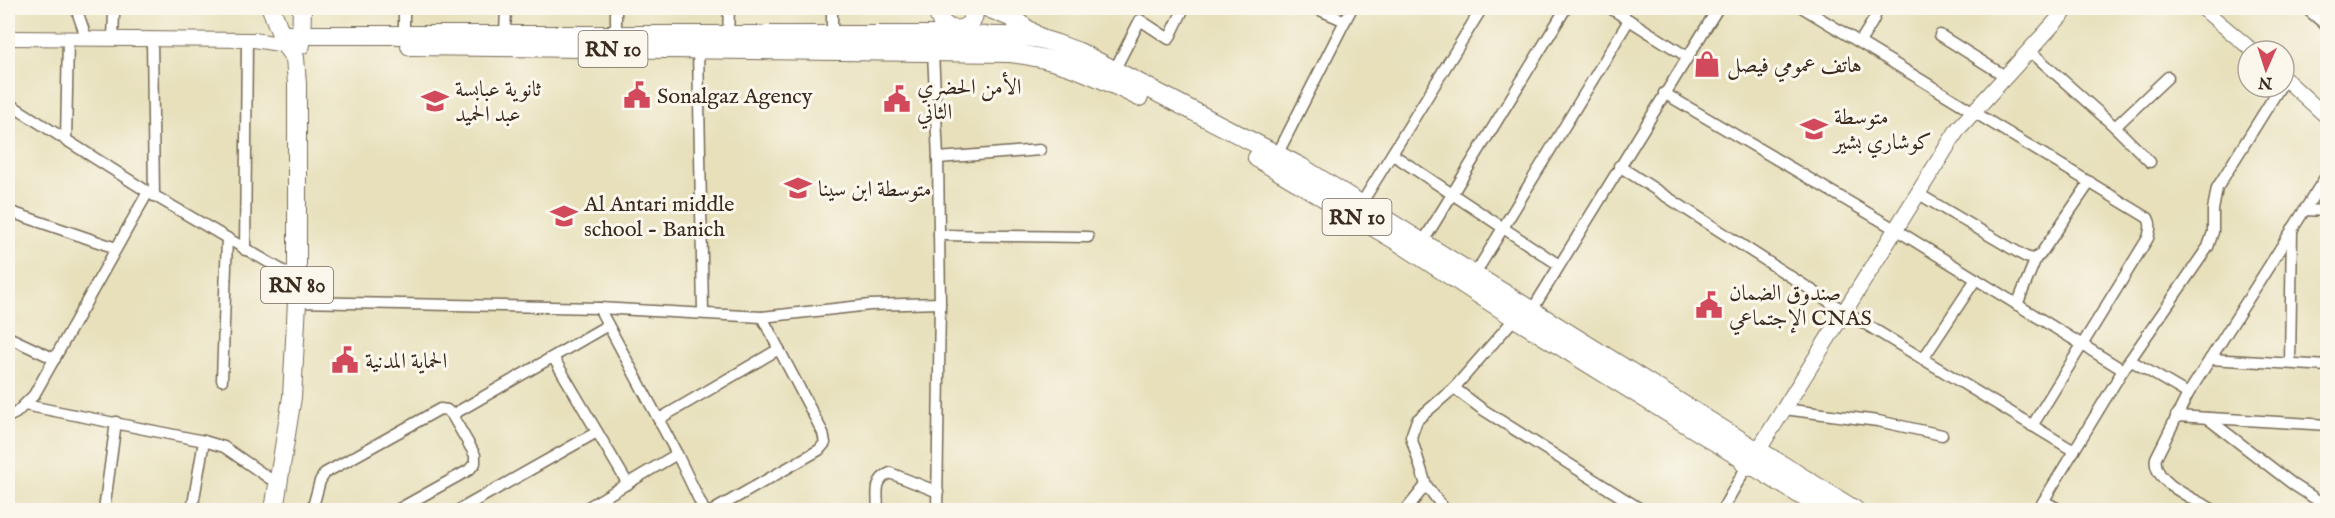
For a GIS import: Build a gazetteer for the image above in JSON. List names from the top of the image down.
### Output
{
  "streets": {
    "main road": ["RN 10", "RN 80"]
  },
  "crossings": [
    ["RN 10", "RN 80"]
  ],
  "places": {
    "shop": ["هاتف عمومي فيصل"],
    "public building": [
      "Sonalgaz Agency",
      "الأمن الحضري الثاني",
      "صندوق الضمان الإجتماعي CNAS",
      "الحماية المدنية"
    ],
    "school or university": [
      "ثانوية عبابسة عبد الحميد",
      "متوسطة كوشاري بشير",
      "متوسطة ابن سينا",
      "Al Antari middle school - Banich"
    ]
  },
  "north": "bottom"
}
